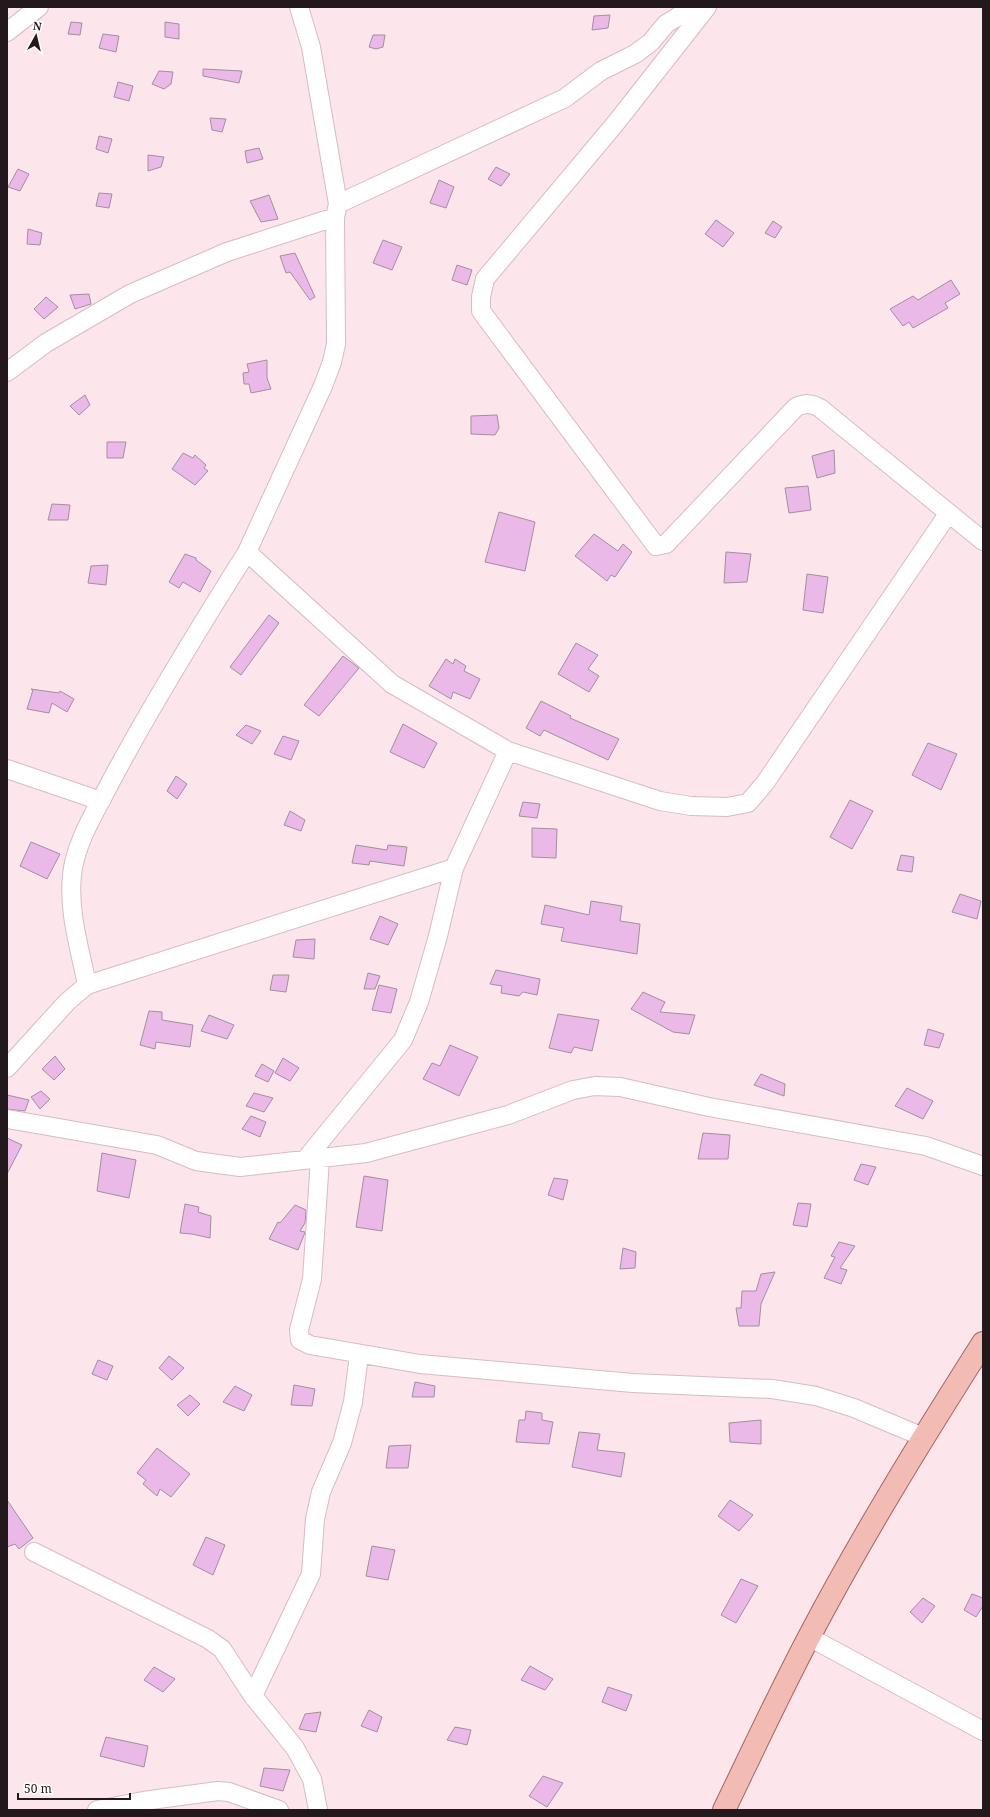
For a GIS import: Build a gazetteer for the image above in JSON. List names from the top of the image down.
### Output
{
  "scale_bar": "50 m",
  "north": "top"
}
